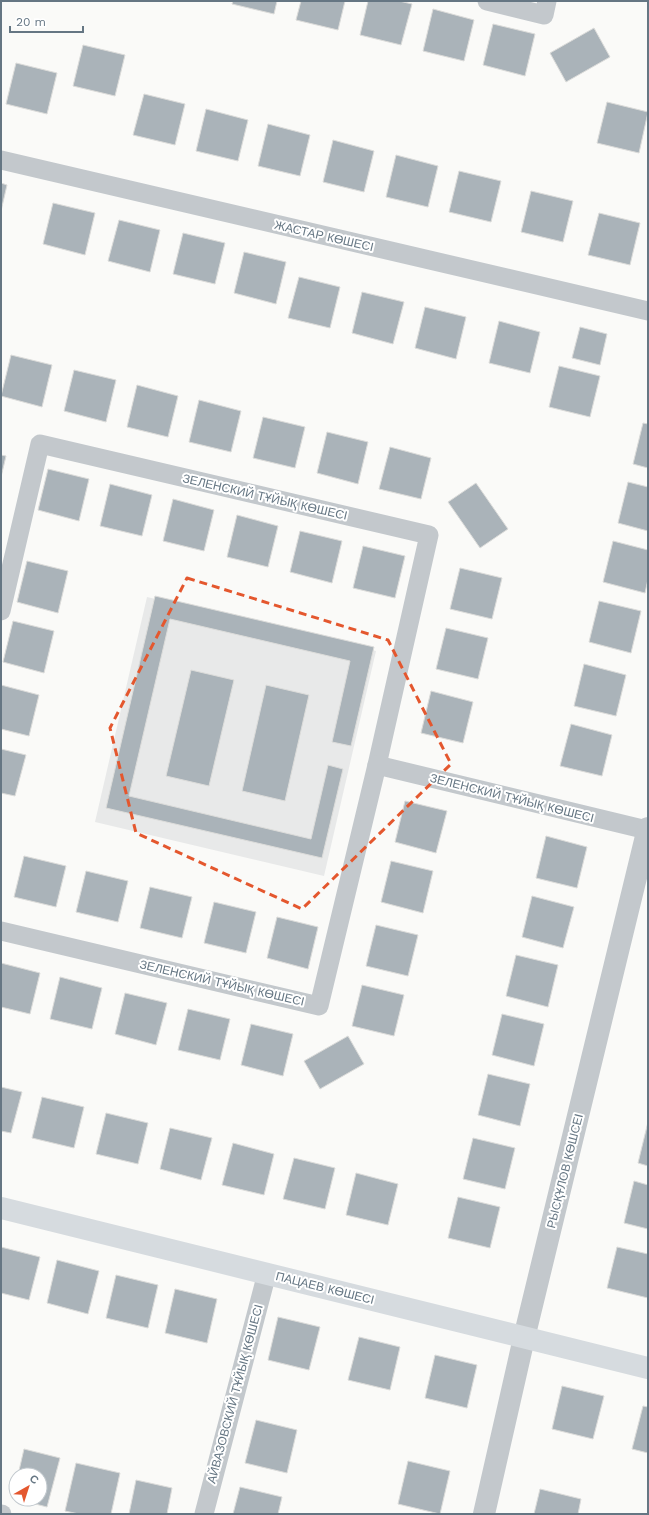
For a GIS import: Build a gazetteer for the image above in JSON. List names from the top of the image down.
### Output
{
  "streets": {
    "main road": ["ПАЦАЕВ КӨШЕСІ"],
    "street": [
      "ЖАСТАР КӨШЕСІ",
      "ЗЕЛЕНСКИЙ ТҰЙЫҚ КӨШЕСІ",
      "РЫСҚҰЛОВ КӨШСЕІ",
      "АЙВАЗОВСКИЙ ТҰЙЫҚ КӨШЕСІ"
    ]
  },
  "crossings": [
    ["ЗЕЛЕНСКИЙ ТҰЙЫҚ КӨШЕСІ", "РЫСҚҰЛОВ КӨШСЕІ"],
    ["РЫСҚҰЛОВ КӨШСЕІ", "ПАЦАЕВ КӨШЕСІ"],
    ["ПАЦАЕВ КӨШЕСІ", "АЙВАЗОВСКИЙ ТҰЙЫҚ КӨШЕСІ"]
  ],
  "scale_bar": "20 m",
  "north": "top right"
}
